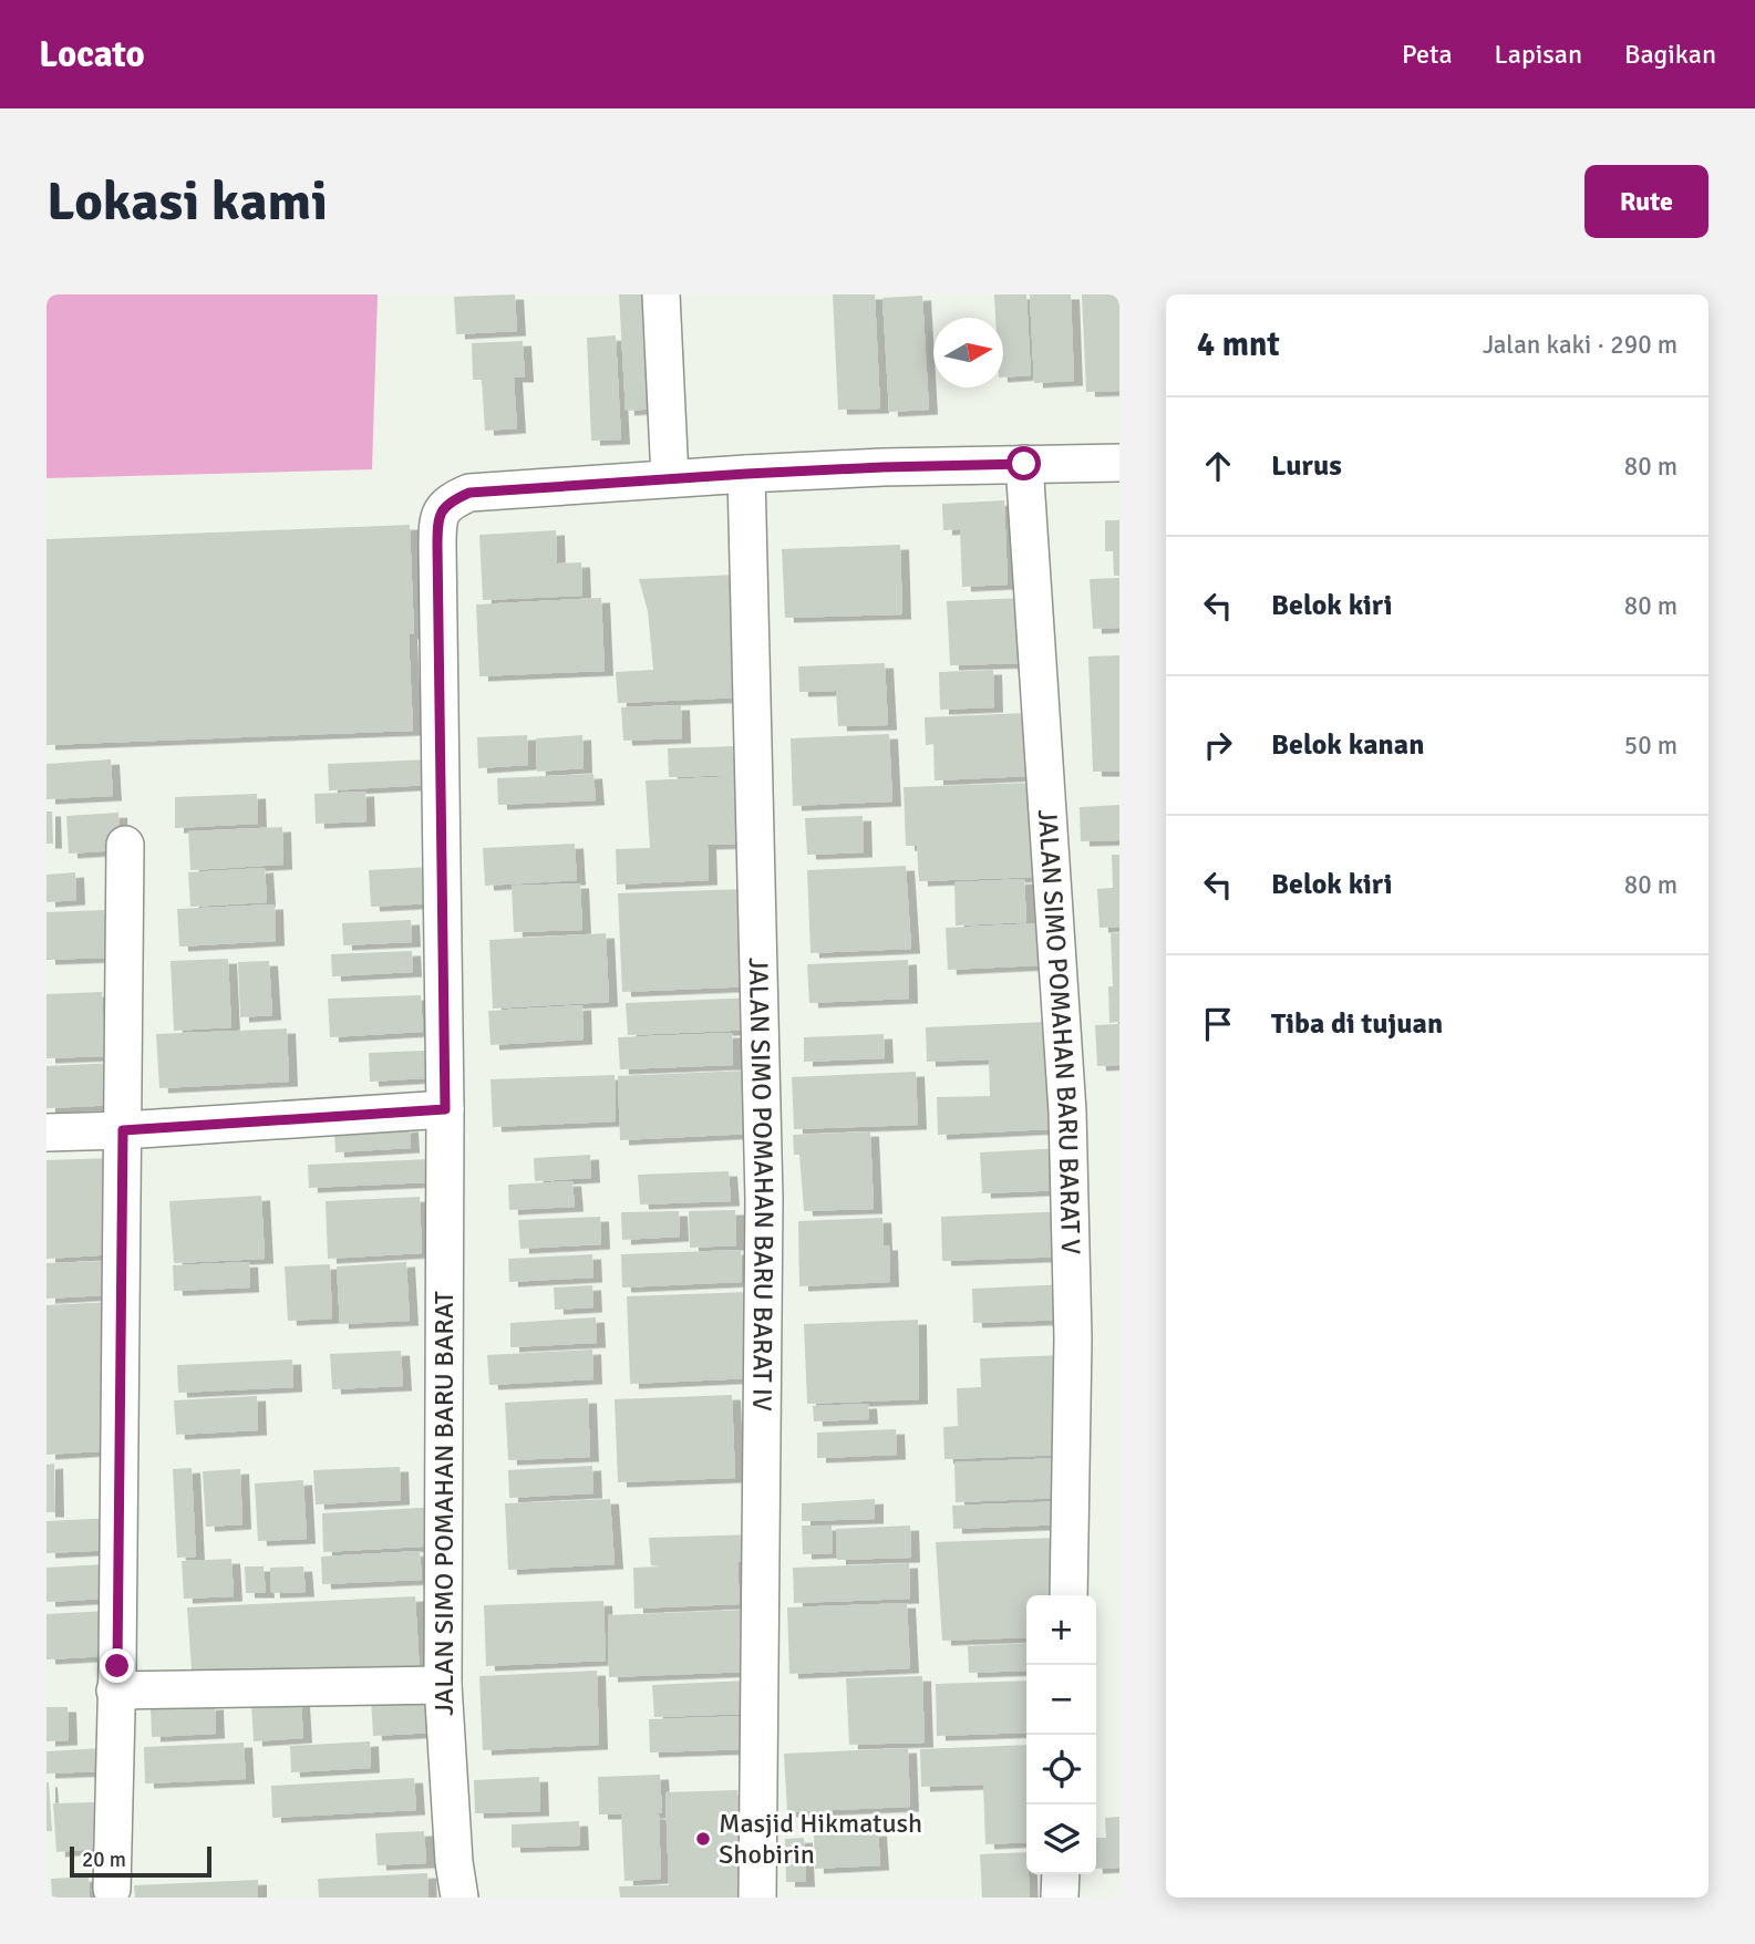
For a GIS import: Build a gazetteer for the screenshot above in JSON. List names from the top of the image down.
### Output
{
  "streets": {
    "street": ["JALAN SIMO POMAHAN BARU BARAT V", "JALAN SIMO POMAHAN BARU BARAT IV", "JALAN SIMO POMAHAN BARU BARAT"]
  },
  "crossings": [
    ["JALAN SIMO POMAHAN BARU BARAT V", "JALAN SIMO POMAHAN BARU BARAT"],
    ["JALAN SIMO POMAHAN BARU BARAT IV", "JALAN SIMO POMAHAN BARU BARAT"]
  ],
  "places": ["Masjid Hikmatush Shobirin"],
  "scale_bar": "20 m",
  "north": "right",
  "page": {
    "header": "Locato",
    "nav": ["Peta", "Lapisan", "Bagikan"],
    "buttons": "Rute",
    "title": "Lokasi kami",
    "heading": ["4 mnt", "Jalan kaki · 290 m"],
    "list": [
      ["Lurus", "80 m"],
      ["Belok kiri", "80 m"],
      ["Belok kanan", "50 m"],
      ["Belok kiri", "80 m"],
      "Tiba di tujuan"
    ],
    "map_buttons": ["+", "−"],
    "scale": "20 m"
  }
}
